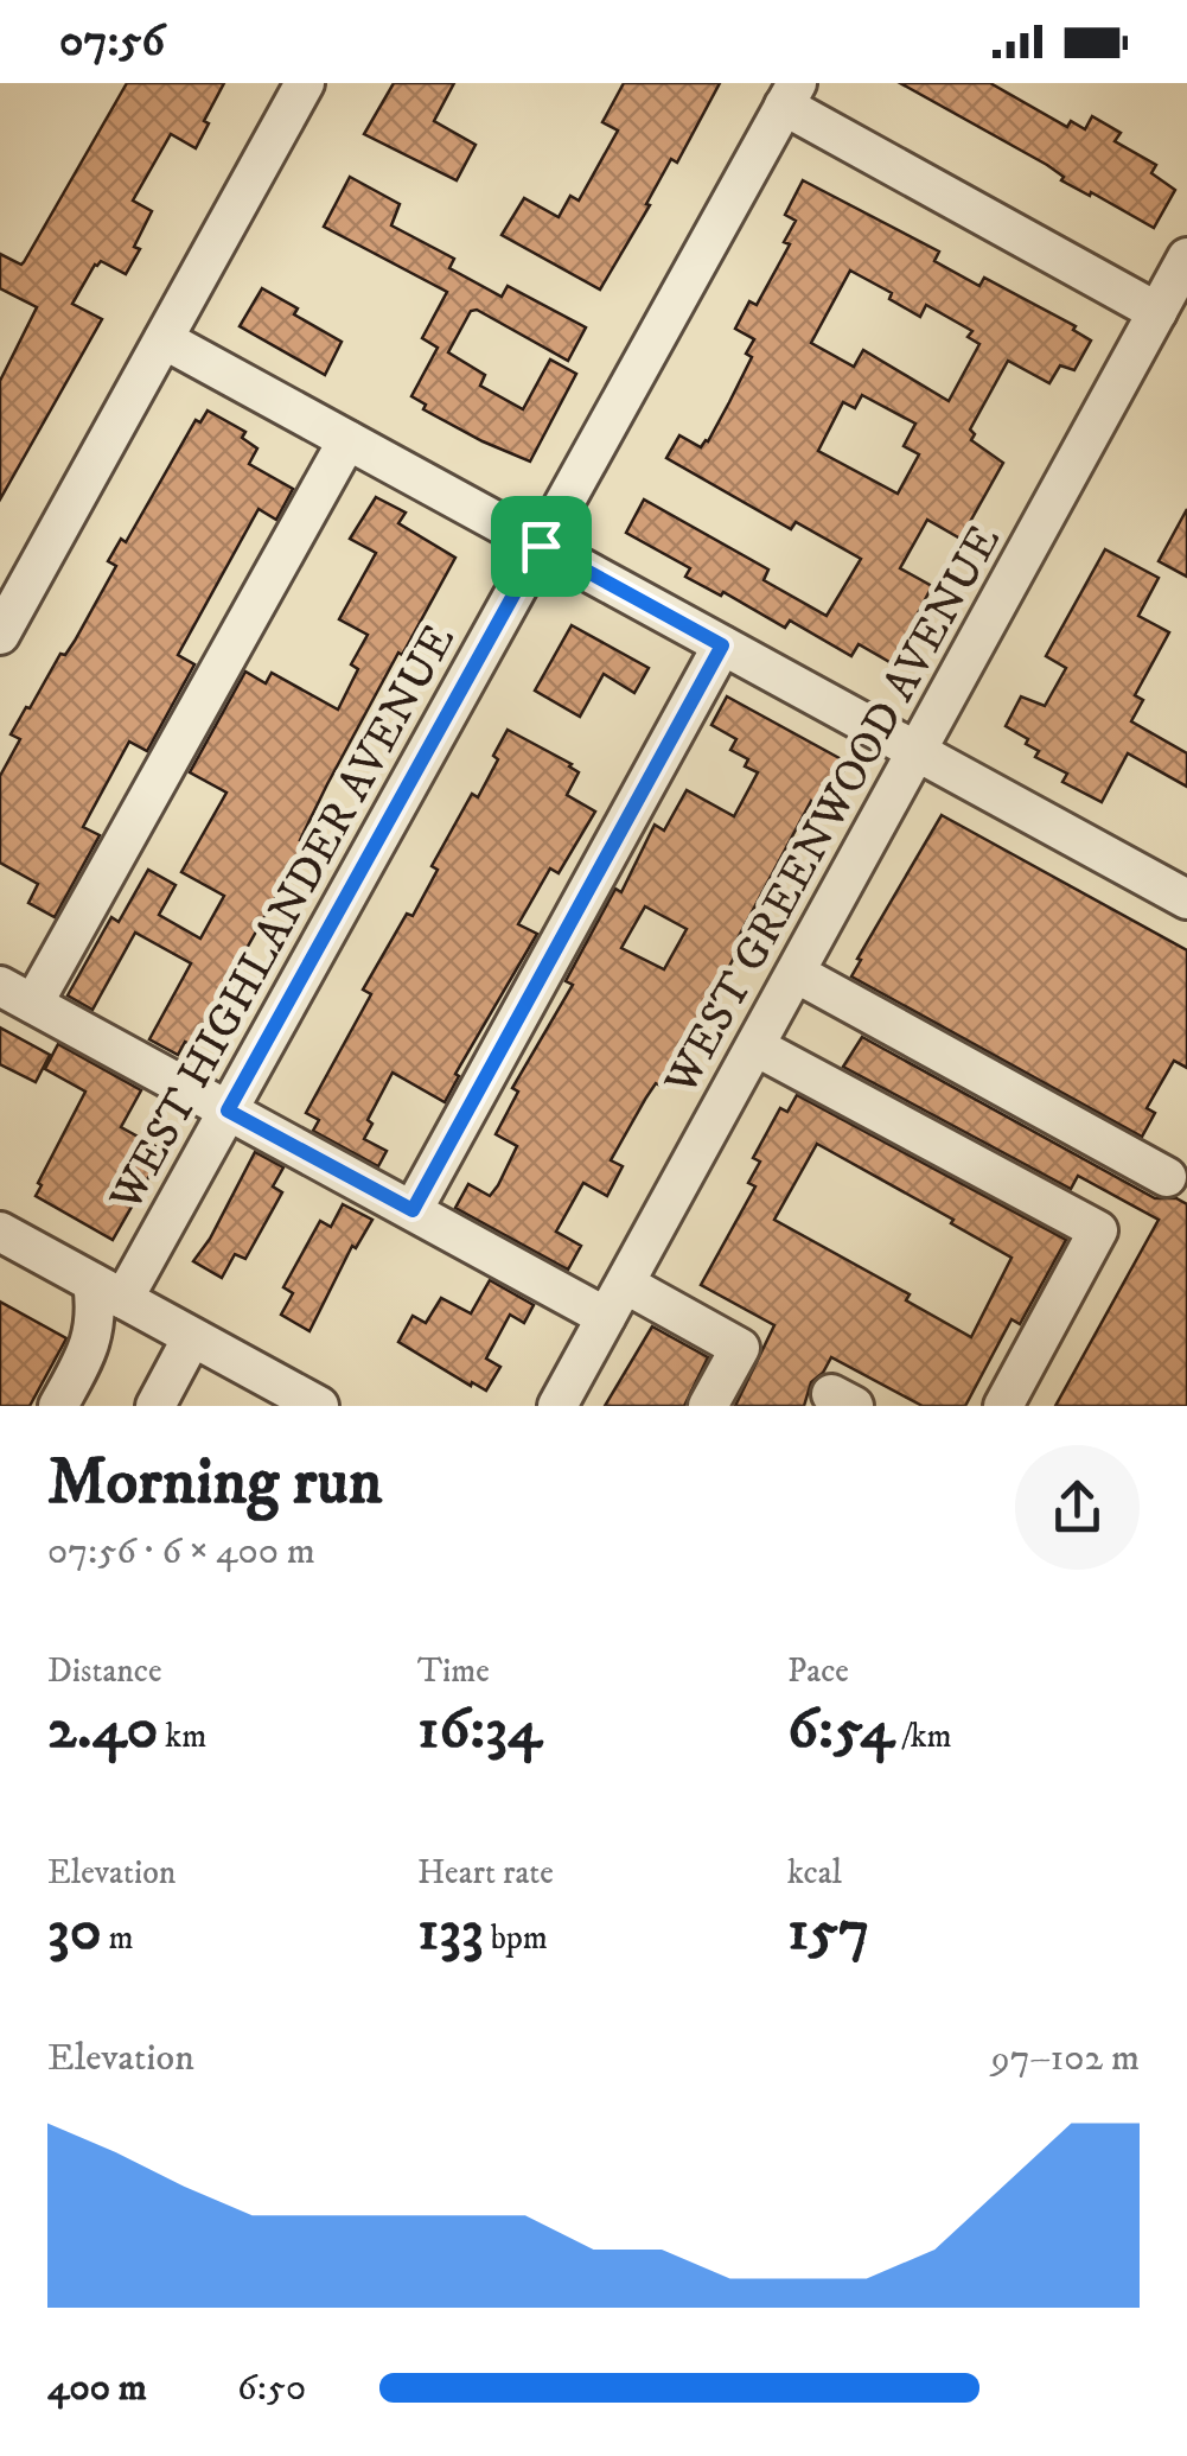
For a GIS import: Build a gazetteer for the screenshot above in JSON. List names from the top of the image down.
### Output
{
  "streets": {
    "street": ["WEST GREENWOOD AVENUE", "WEST HIGHLANDER AVENUE"]
  },
  "page": {
    "status": "07:56",
    "heading": ["Morning run", "07:56 · 6 × 400 m"],
    "stats": [
      ["Distance", "2.40 km"],
      ["Time", "16:34"],
      ["Pace", "6:54 /km"],
      ["Elevation", "30 m"],
      ["Heart rate", "133 bpm"],
      ["kcal", "157"]
    ],
    "chart": ["Elevation", "97–102 m"],
    "list": [
      {
        "name": "400 m",
        "note": "6:50"
      }
    ]
  }
}
